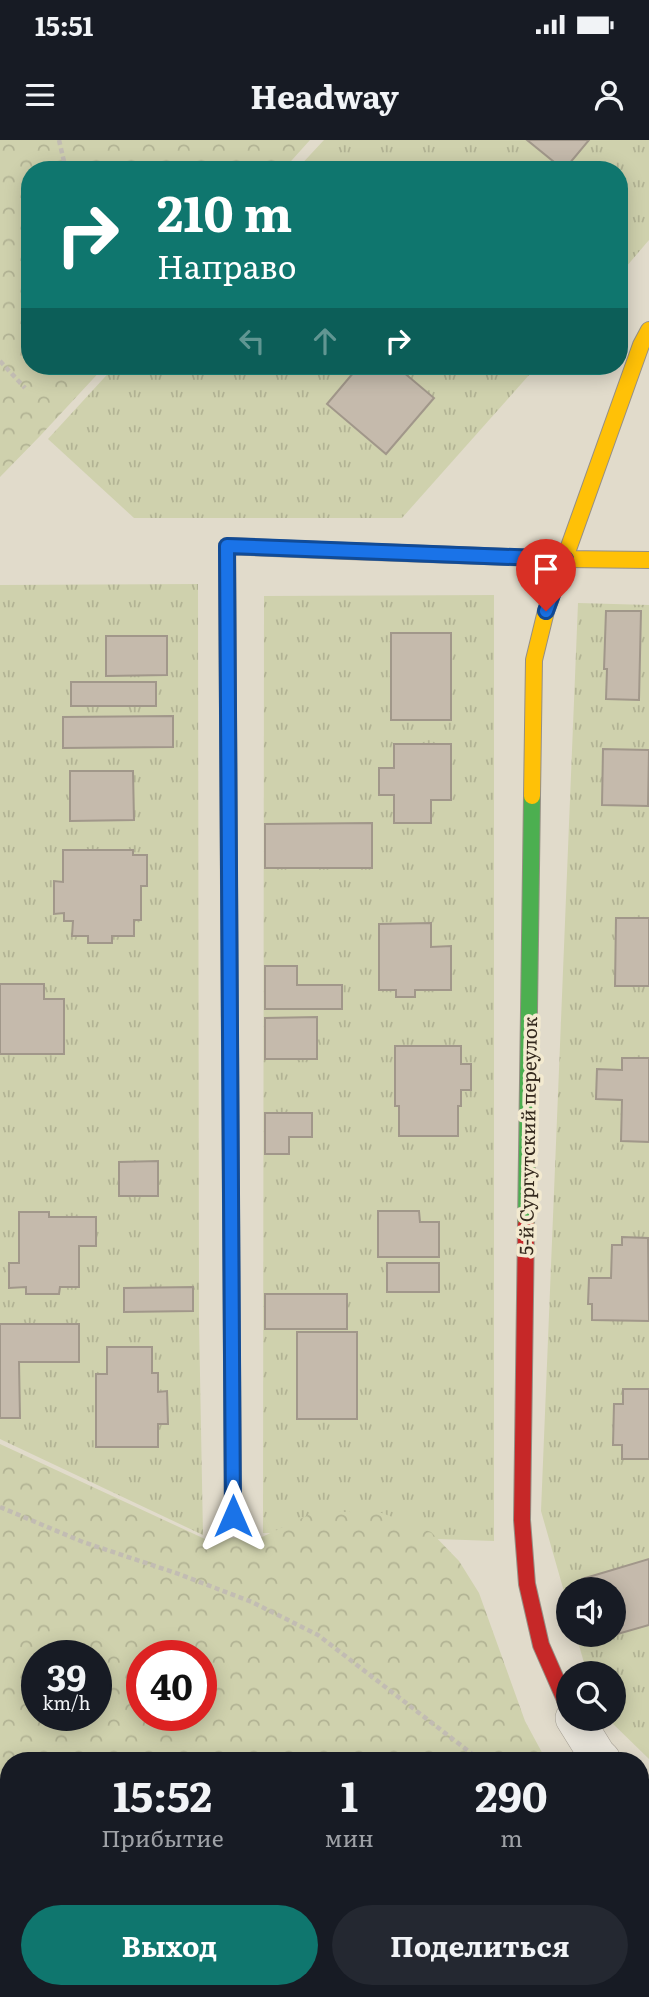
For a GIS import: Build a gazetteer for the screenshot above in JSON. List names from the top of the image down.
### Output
{
  "streets": {
    "street": ["5-й Сургутский переулок"]
  },
  "page": {
    "status": "15:51",
    "header": "Headway",
    "turn": ["210 m", "Направо"],
    "speed": "39 km/h",
    "limit": "40",
    "eta": [
      "15:52",
      "Прибытие",
      "1",
      "мин",
      "290",
      "m"
    ],
    "buttons": ["Выход", "Поделиться"]
  }
}
